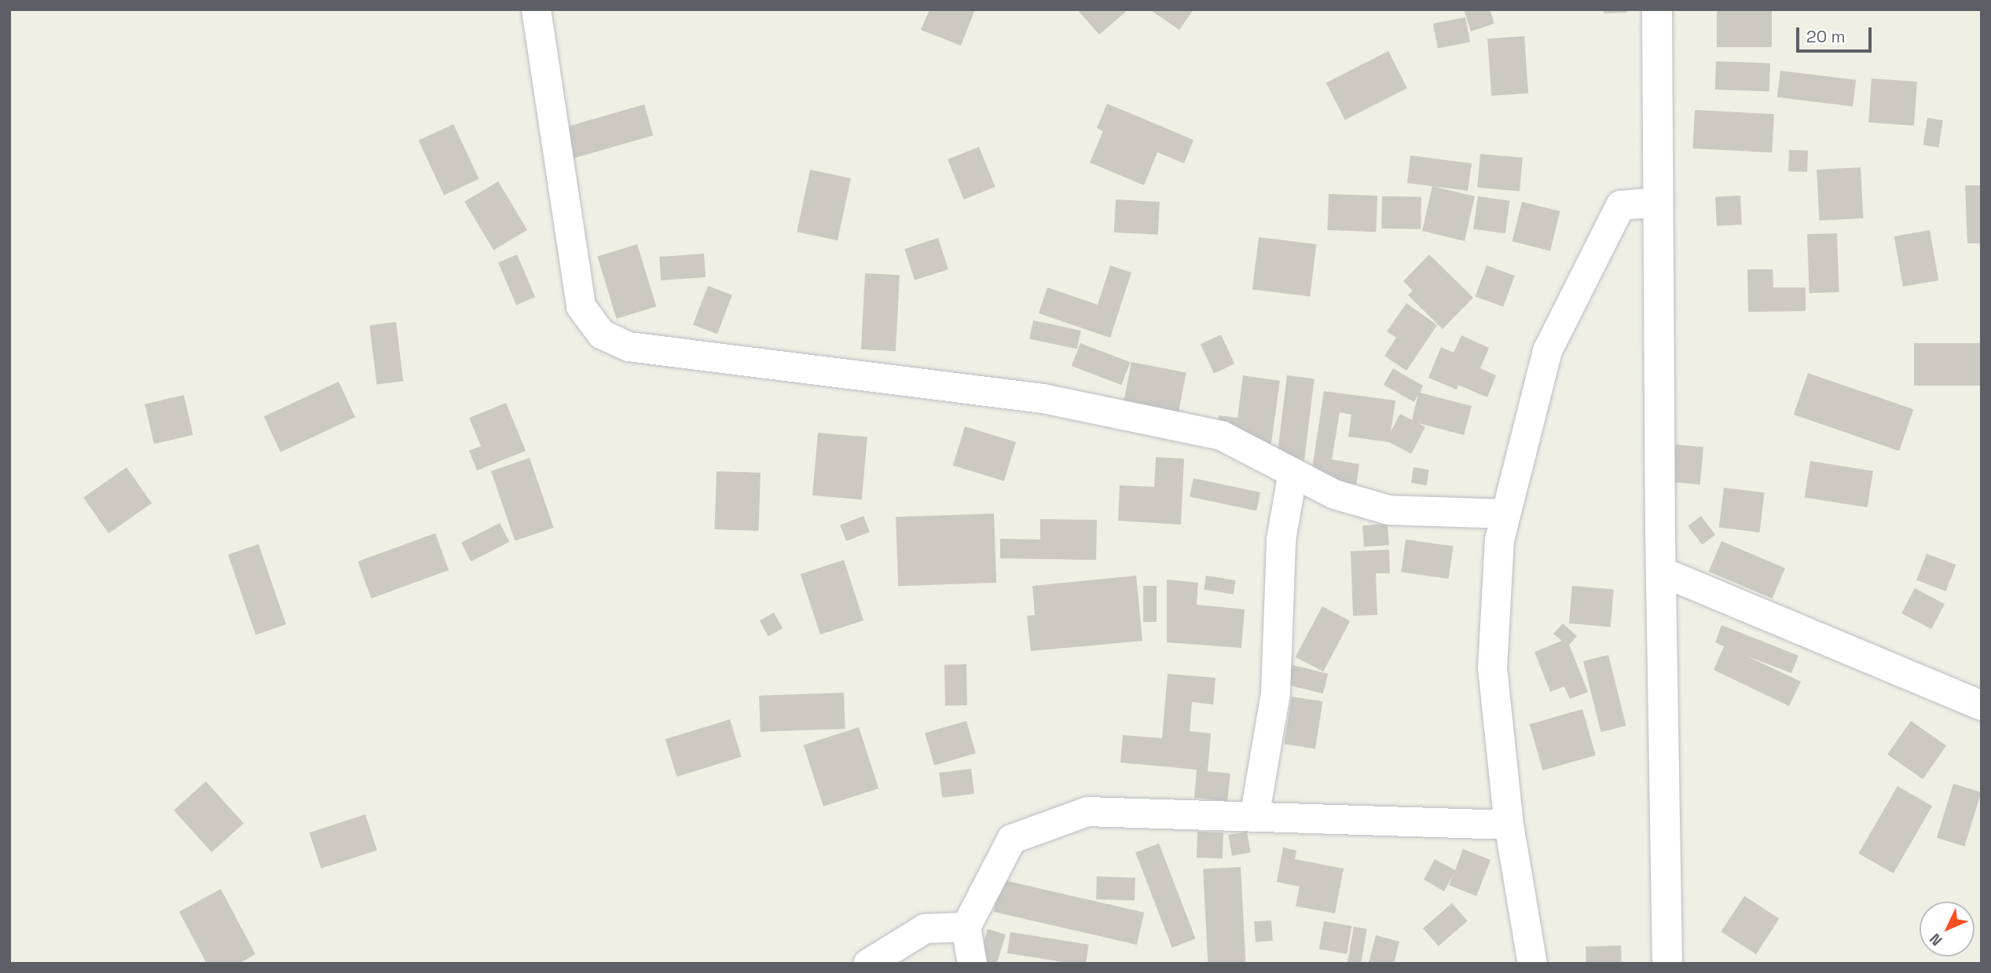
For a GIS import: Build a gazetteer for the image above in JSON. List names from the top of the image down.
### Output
{
  "scale_bar": "20 m",
  "north": "bottom left"
}
